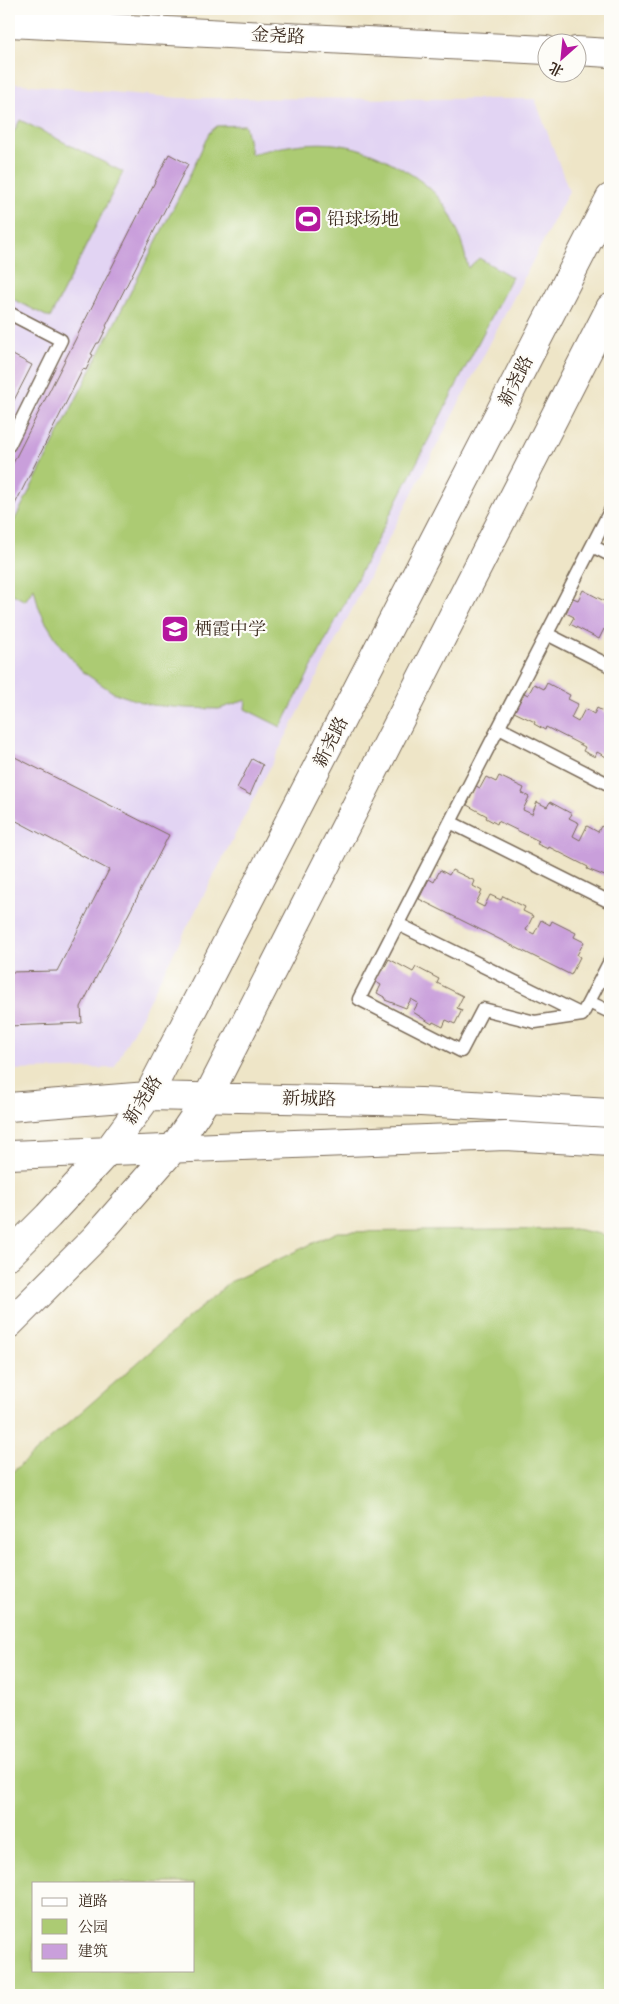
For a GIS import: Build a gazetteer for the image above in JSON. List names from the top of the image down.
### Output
{
  "streets": {
    "main road": ["金尧路", "新尧路", "新城路"]
  },
  "crossings": [
    ["新尧路", "新城路"]
  ],
  "places": {
    "sports": ["铅球场地"],
    "school or university": ["栖霞中学"]
  },
  "legend": ["道路", "公园", "建筑"],
  "north": "bottom left"
}
